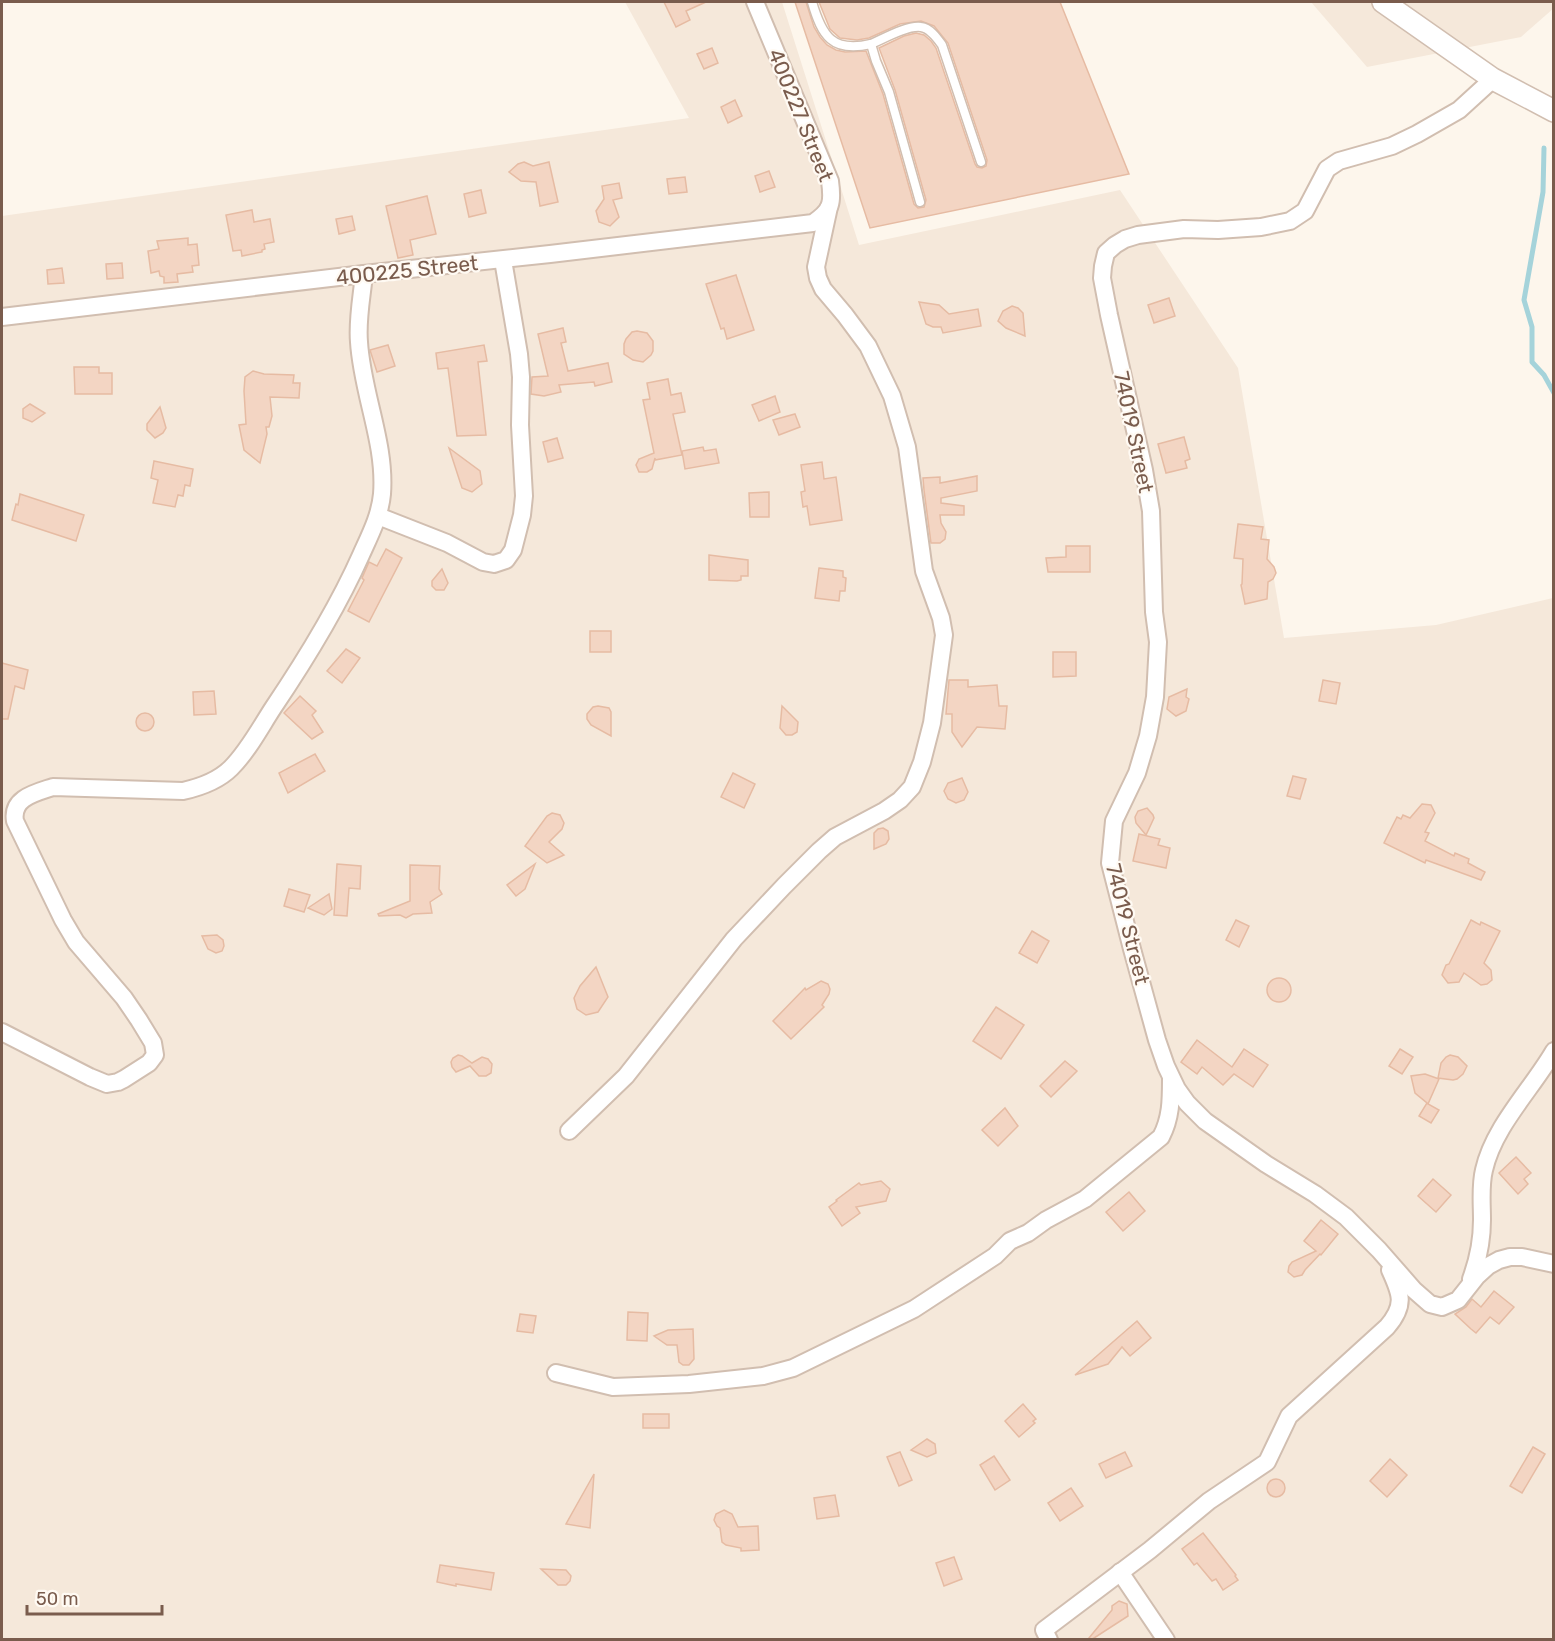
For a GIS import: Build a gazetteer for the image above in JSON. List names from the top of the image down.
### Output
{
  "streets": {
    "street": ["400227 Street", "400225 Street", "74019 Street"]
  },
  "crossings": [
    ["400227 Street", "400225 Street"]
  ],
  "scale_bar": "50 m"
}
